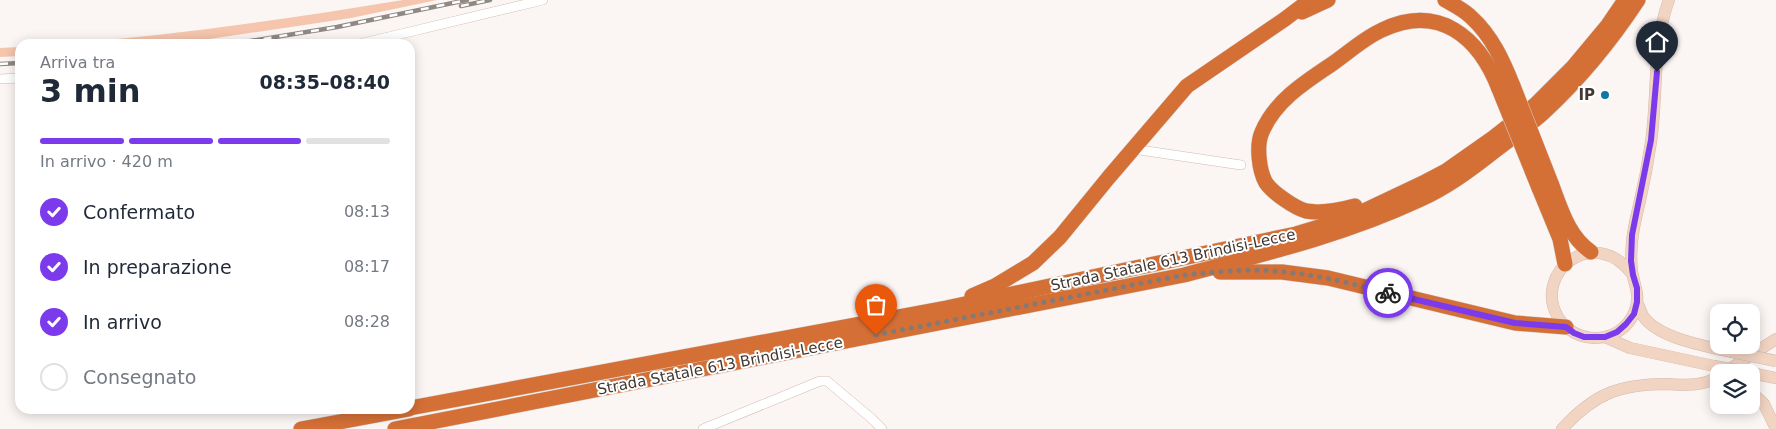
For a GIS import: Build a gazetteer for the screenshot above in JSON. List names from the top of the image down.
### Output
{
  "streets": {
    "highway": ["Strada Statale 613 Brindisi-Lecce"]
  },
  "places": ["IP"],
  "page": {
    "heading": ["3 min", "Arriva tra", "08:35–08:40"],
    "bar": "In arrivo · 420 m",
    "list": [
      ["Confermato", "08:13"],
      ["In preparazione", "08:17"],
      ["In arrivo", "08:28"],
      "Consegnato"
    ]
  }
}
